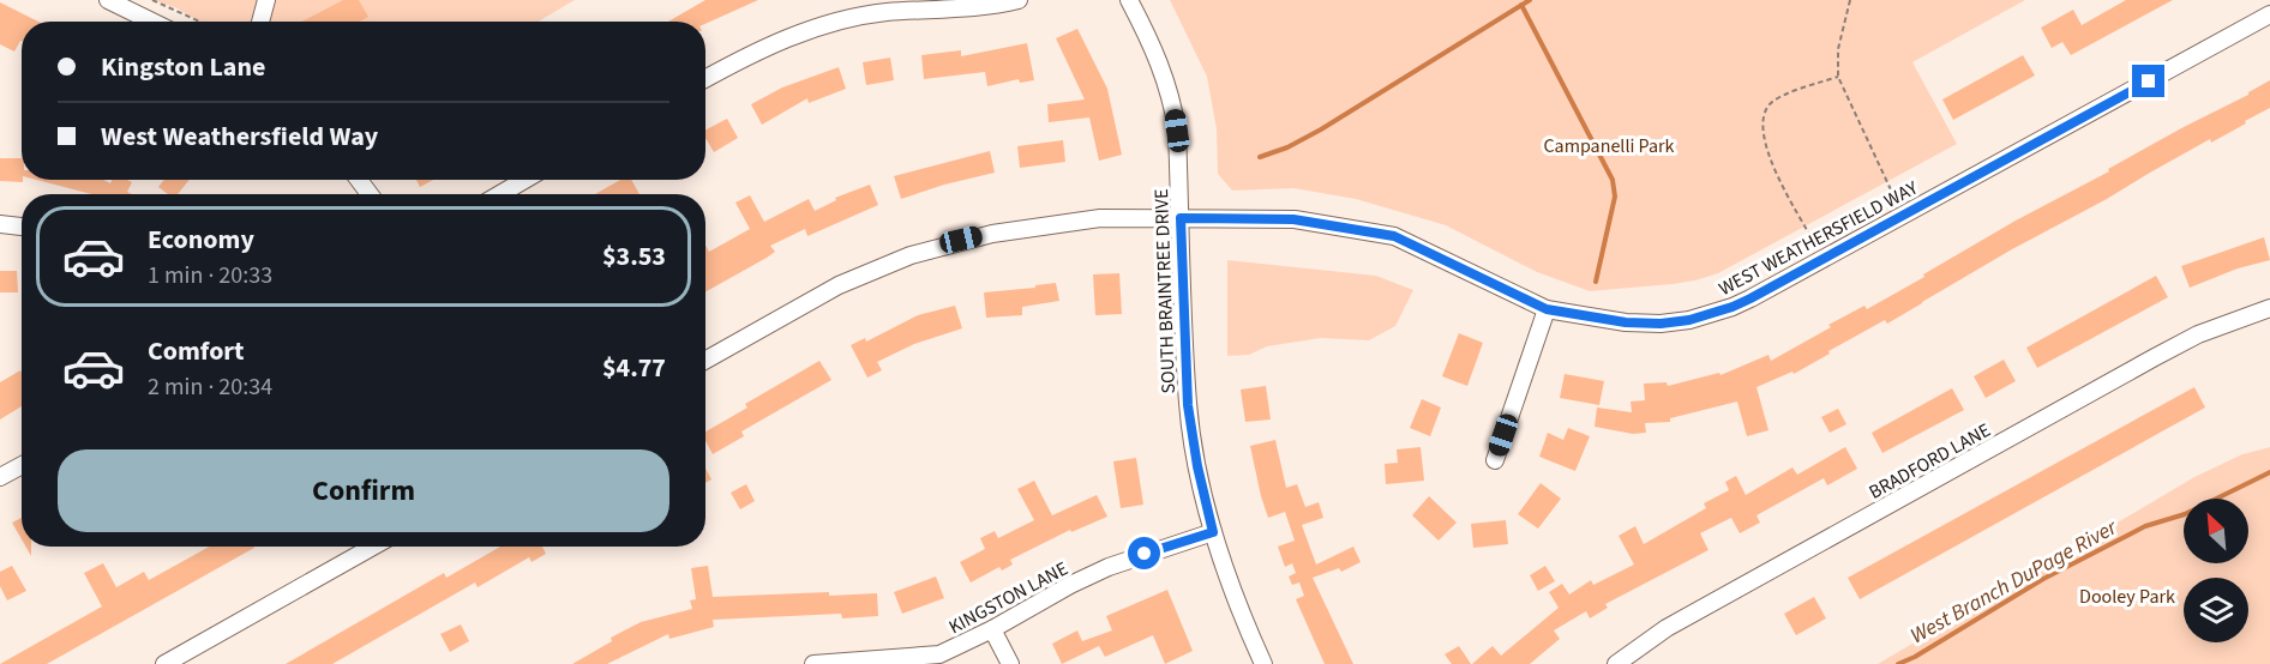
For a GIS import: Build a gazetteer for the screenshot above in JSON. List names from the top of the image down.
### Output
{
  "streets": {
    "street": [
      "WEST WEATHERSFIELD WAY",
      "SOUTH BRAINTREE DRIVE",
      "BRADFORD LANE",
      "KINGSTON LANE"
    ]
  },
  "crossings": [
    ["WEST WEATHERSFIELD WAY", "SOUTH BRAINTREE DRIVE"],
    ["SOUTH BRAINTREE DRIVE", "KINGSTON LANE"]
  ],
  "water": ["West Branch DuPage River"],
  "parks": ["Campanelli Park", "Dooley Park"],
  "north": "top left",
  "page": {
    "banner": ["Kingston Lane", "West Weathersfield Way"],
    "list": [
      {
        "name": "Economy",
        "note": "1 min · 20:33",
        "value": "$3.53"
      },
      {
        "name": "Comfort",
        "note": "2 min · 20:34",
        "value": "$4.77"
      }
    ],
    "buttons": "Confirm"
  }
}
